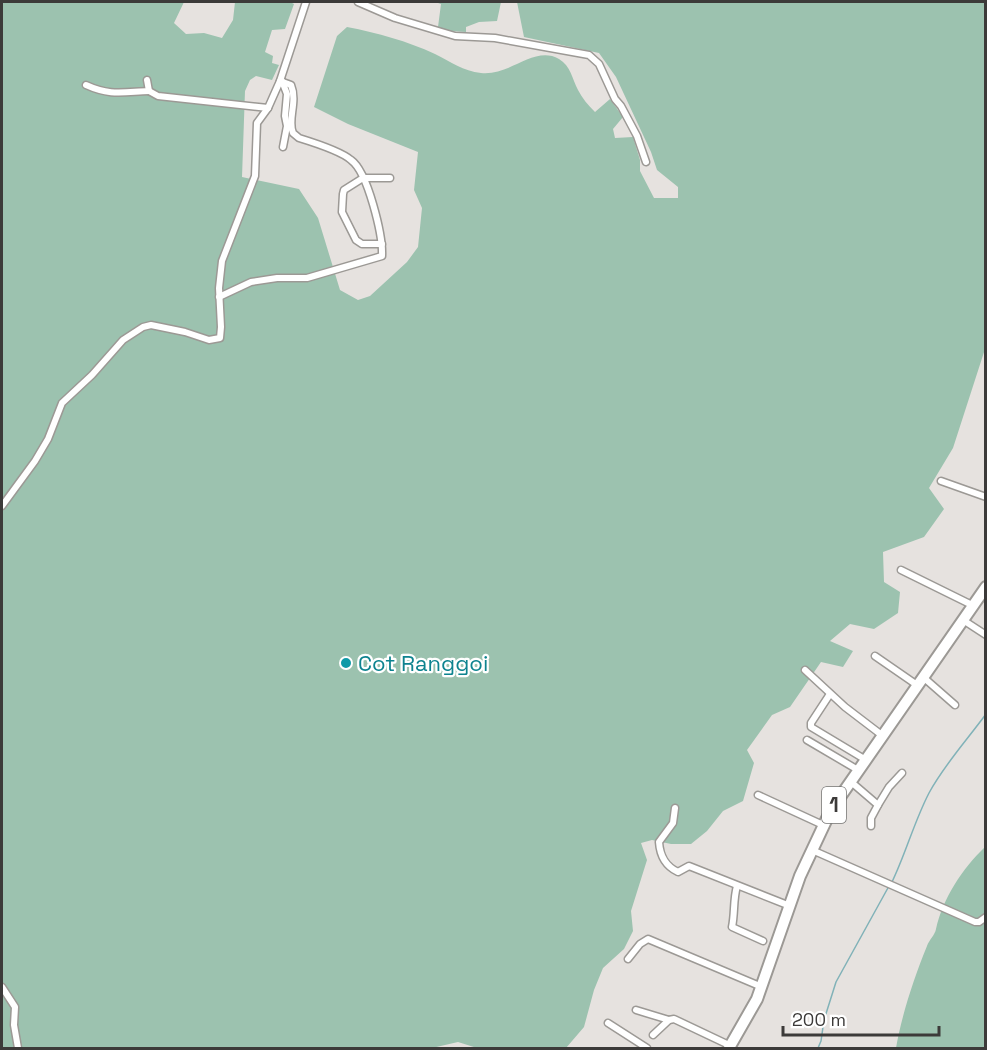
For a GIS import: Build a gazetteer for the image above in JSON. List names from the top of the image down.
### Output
{
  "streets": {
    "highway": ["1"]
  },
  "places": ["Cot Ranggoi"],
  "scale_bar": "200 m"
}
